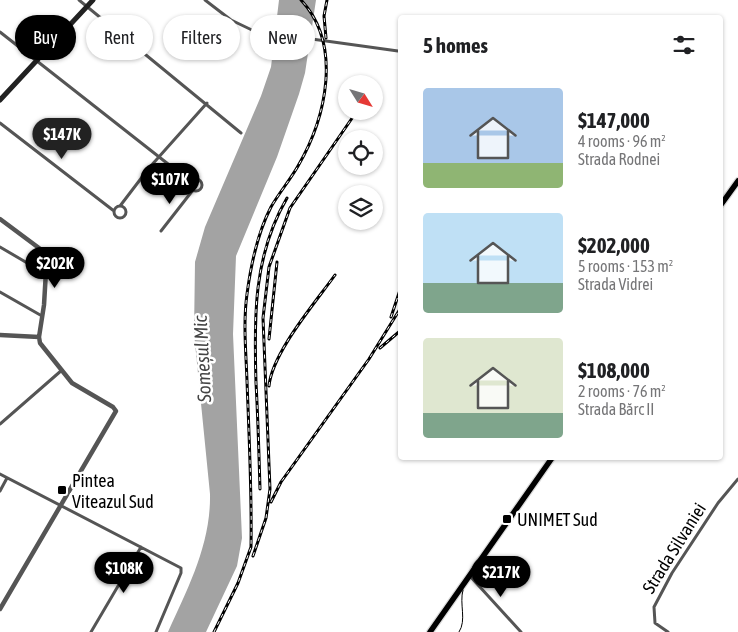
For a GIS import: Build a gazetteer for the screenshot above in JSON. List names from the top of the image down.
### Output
{
  "streets": {
    "street": ["Strada Silvaniei"]
  },
  "water": ["Someșul Mic"],
  "places": {
    "transit": ["Pintea Viteazul Sud", "UNIMET Sud"]
  },
  "north": "bottom right",
  "page": {
    "chip": [
      "Buy",
      "Rent",
      "Filters",
      "New"
    ],
    "heading": "5 homes",
    "list": [
      {
        "name": "$147,000",
        "note": "4 rooms · 96 m² · Strada Rodnei"
      },
      {
        "name": "$202,000",
        "note": "5 rooms · 153 m² · Strada Vidrei"
      },
      {
        "name": "$108,000",
        "note": "2 rooms · 76 m² · Strada Bărc II"
      }
    ],
    "price": [
      "$147K",
      "$107K",
      "$202K",
      "$108K",
      "$217K"
    ]
  }
}
